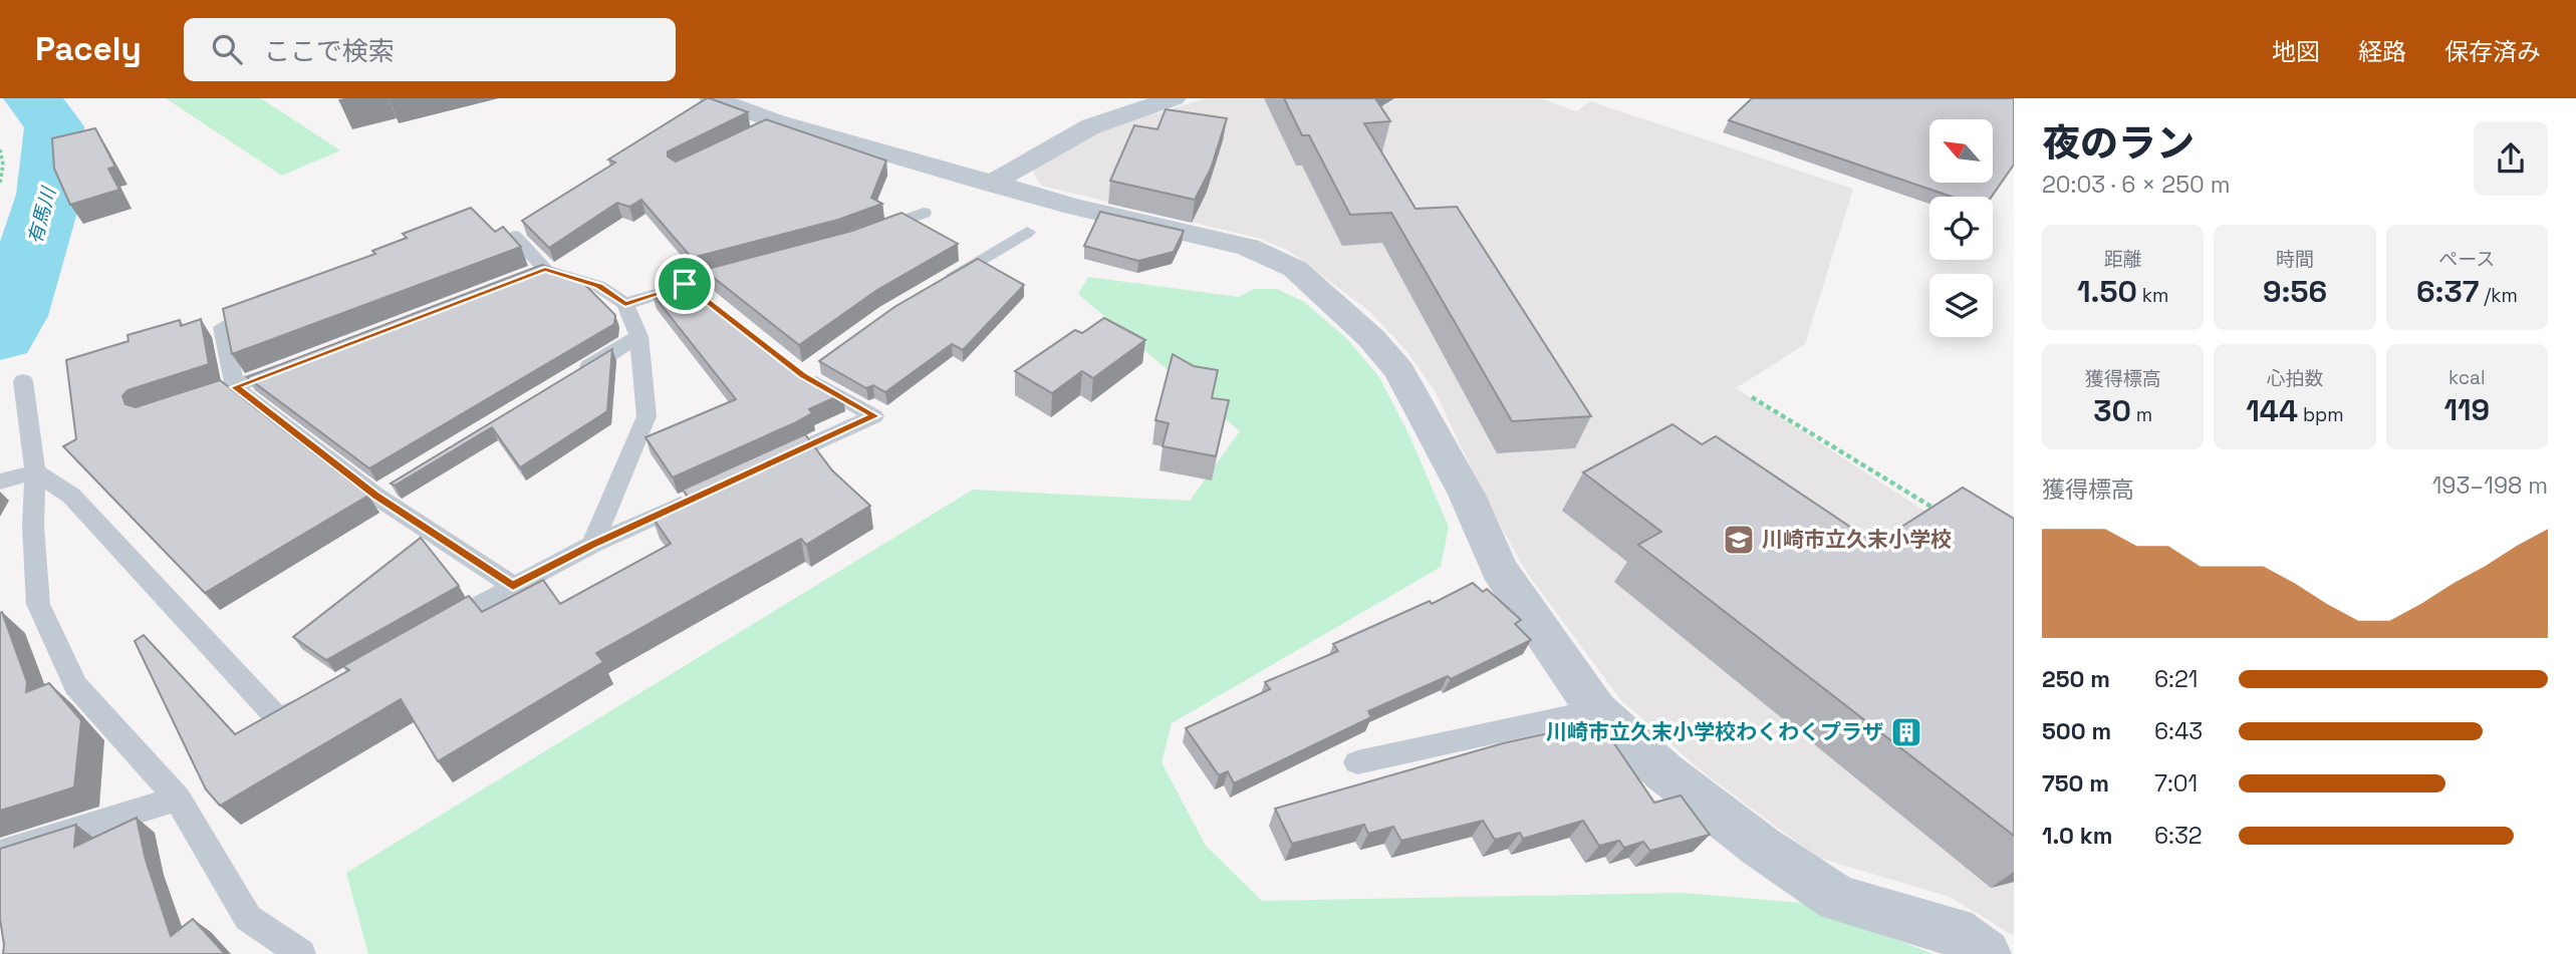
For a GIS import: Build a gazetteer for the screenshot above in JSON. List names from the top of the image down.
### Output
{
  "water": ["有馬川"],
  "places": {
    "school or university": ["川崎市立久末小学校"],
    "building": ["川崎市立久末小学校わくわくプラザ"]
  },
  "north": "top left",
  "page": {
    "header": "Pacely",
    "search": "ここで検索",
    "nav": ["地図", "経路", "保存済み"],
    "heading": ["夜のラン", "20:03 · 6 × 250 m"],
    "stats": [
      ["距離", "1.50 km"],
      ["時間", "9:56"],
      ["ペース", "6:37 /km"],
      ["獲得標高", "30 m"],
      ["心拍数", "144 bpm"],
      ["kcal", "119"]
    ],
    "chart": ["獲得標高", "193–198 m"],
    "list": [
      {
        "name": "250 m",
        "note": "6:21"
      },
      {
        "name": "500 m",
        "note": "6:43"
      },
      {
        "name": "750 m",
        "note": "7:01"
      },
      {
        "name": "1.0 km",
        "note": "6:32"
      }
    ]
  }
}
